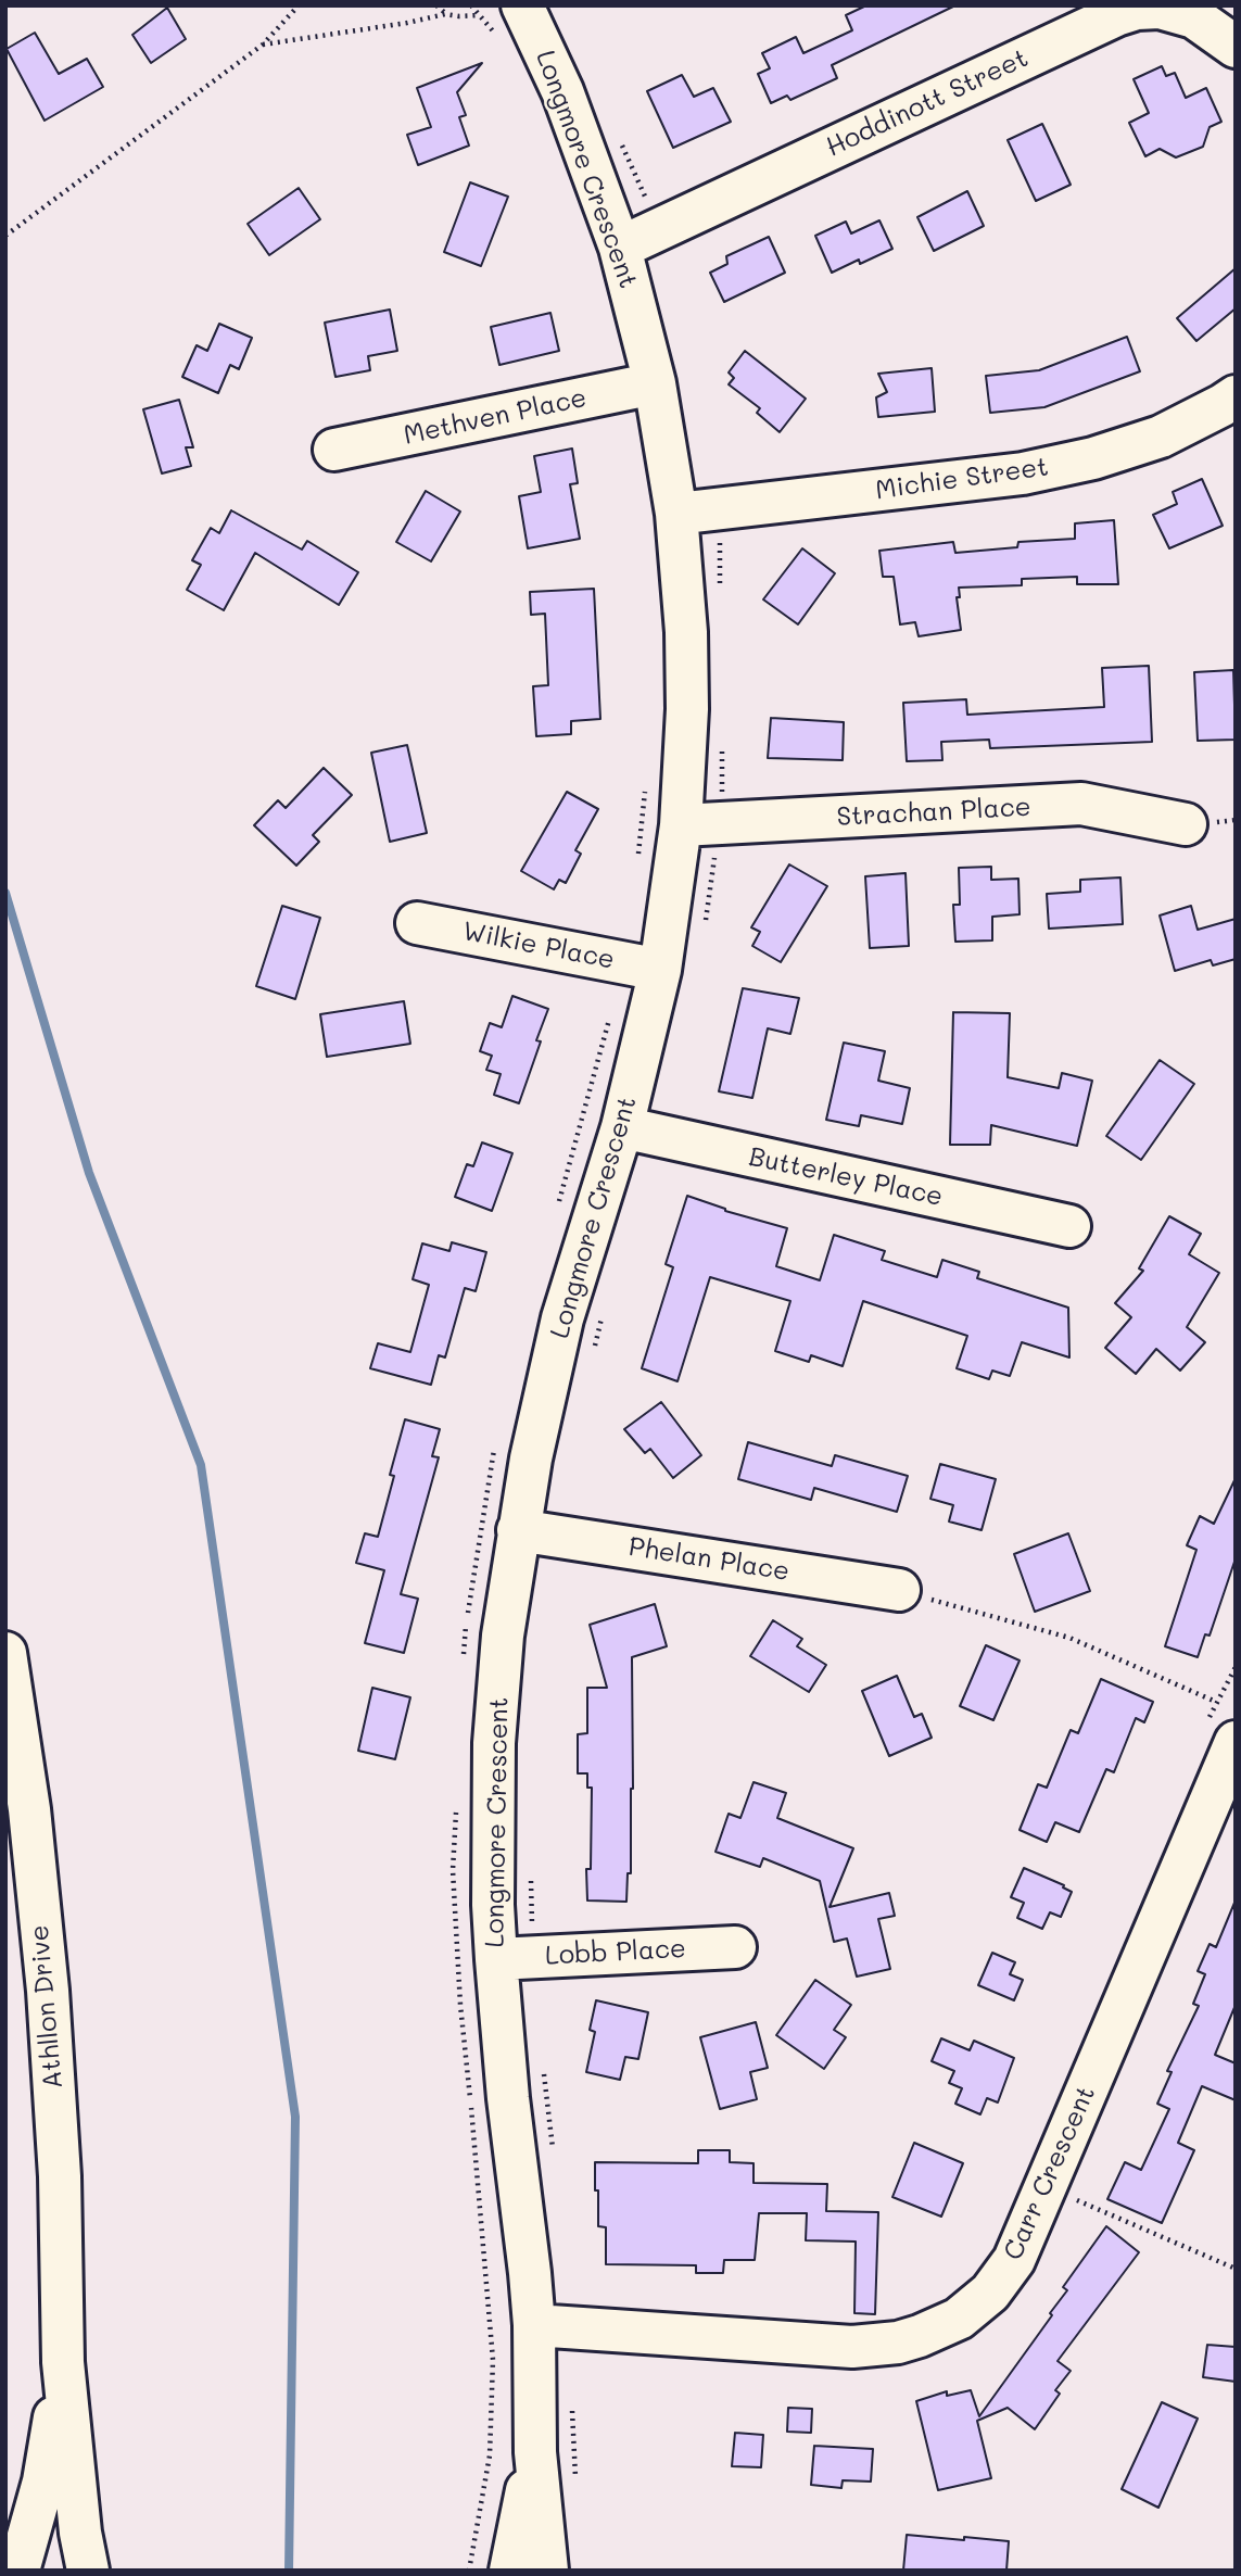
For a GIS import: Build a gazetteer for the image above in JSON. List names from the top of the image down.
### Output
{
  "streets": {
    "street": [
      "Hoddinott Street",
      "Longmore Crescent",
      "Methven Place",
      "Michie Street",
      "Strachan Place",
      "Wilkie Place",
      "Butterley Place",
      "Phelan Place",
      "Lobb Place",
      "Athllon Drive",
      "Carr Crescent"
    ]
  },
  "crossings": [
    ["Hoddinott Street", "Longmore Crescent"],
    ["Longmore Crescent", "Methven Place"],
    ["Longmore Crescent", "Michie Street"],
    ["Longmore Crescent", "Strachan Place"],
    ["Longmore Crescent", "Wilkie Place"],
    ["Longmore Crescent", "Butterley Place"],
    ["Longmore Crescent", "Phelan Place"],
    ["Longmore Crescent", "Lobb Place"],
    ["Longmore Crescent", "Carr Crescent"]
  ]
}
